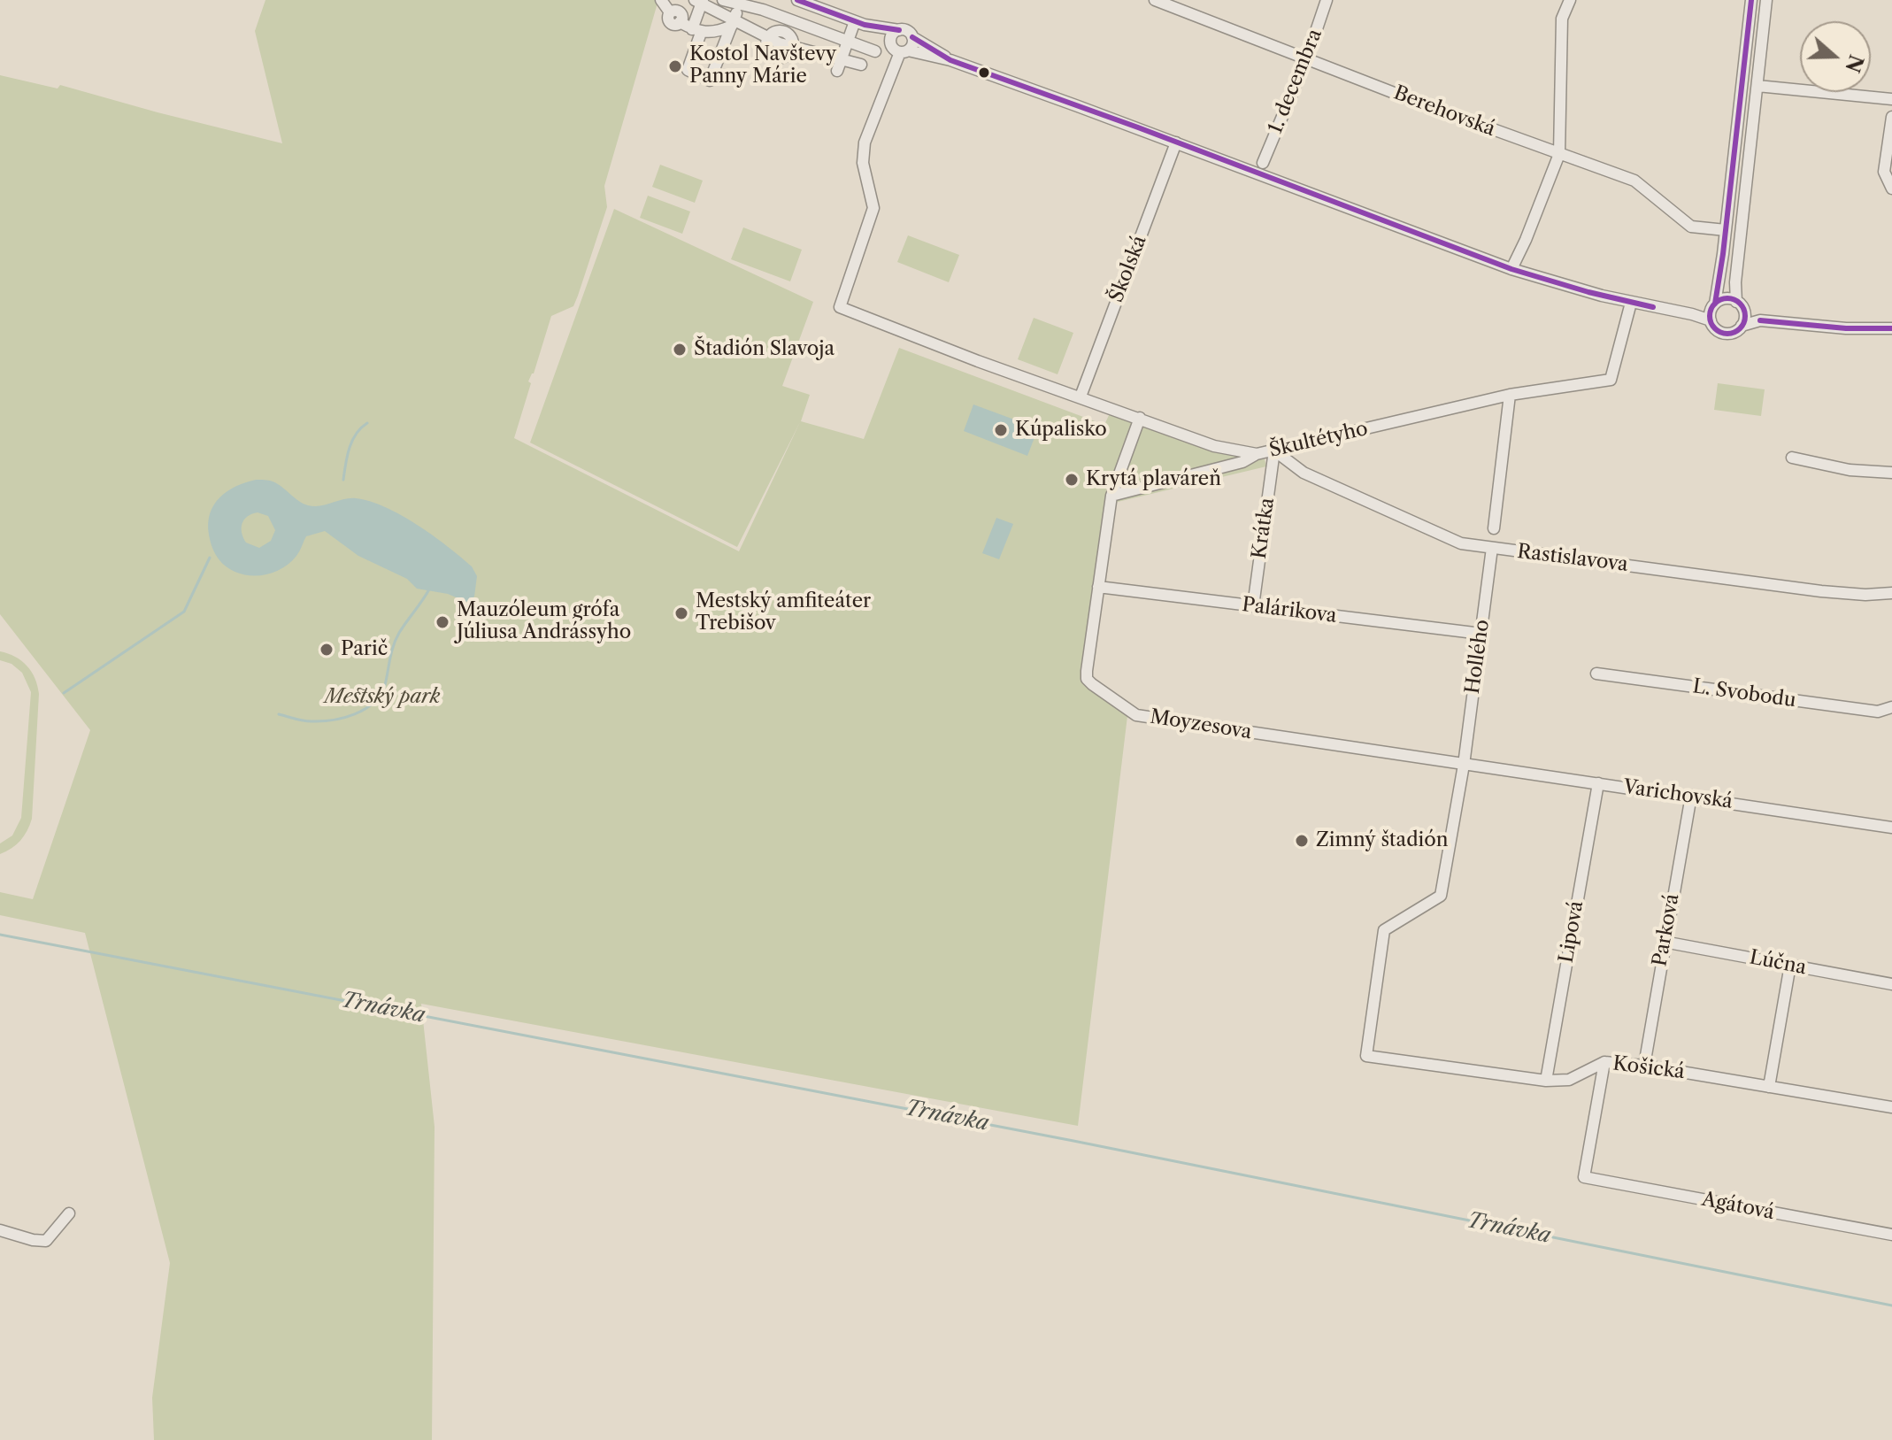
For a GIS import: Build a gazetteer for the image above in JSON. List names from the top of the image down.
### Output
{
  "streets": {
    "street": [
      "1. decembra",
      "Berehovská",
      "Školská",
      "Škultétyho",
      "Krátka",
      "Rastislavova",
      "Palárikova",
      "Hollého",
      "L. Svobodu",
      "Moyzesova",
      "Varichovská",
      "Parková",
      "Lipová",
      "Lúčna",
      "Košická",
      "Agátová"
    ]
  },
  "crossings": [
    ["1. decembra", "Berehovská"],
    ["Školská", "Škultétyho"],
    ["Škultétyho", "Krátka"],
    ["Škultétyho", "Rastislavova"],
    ["Škultétyho", "Moyzesova"],
    ["Krátka", "Rastislavova"],
    ["Krátka", "Palárikova"],
    ["Rastislavova", "Hollého"],
    ["Palárikova", "Hollého"],
    ["Palárikova", "Moyzesova"],
    ["Hollého", "Moyzesova"],
    ["Hollého", "Varichovská"],
    ["Hollého", "Košická"],
    ["Moyzesova", "Varichovská"],
    ["Varichovská", "Parková"],
    ["Varichovská", "Lipová"],
    ["Parková", "Lúčna"],
    ["Parková", "Košická"],
    ["Lipová", "Košická"],
    ["Košická", "Agátová"]
  ],
  "water": ["Trnávka"],
  "parks": ["Mestský park"],
  "places": [
    "Kostol Navštevy Panny Márie",
    "Štadión Slavoja",
    "Kúpalisko",
    "Krytá plaváreň",
    "Mestský amfiteáter Trebišov",
    "Mauzóleum grófa Júliusa Andrássyho",
    "Parič",
    "Zimný štadión"
  ],
  "north": "right"
}
